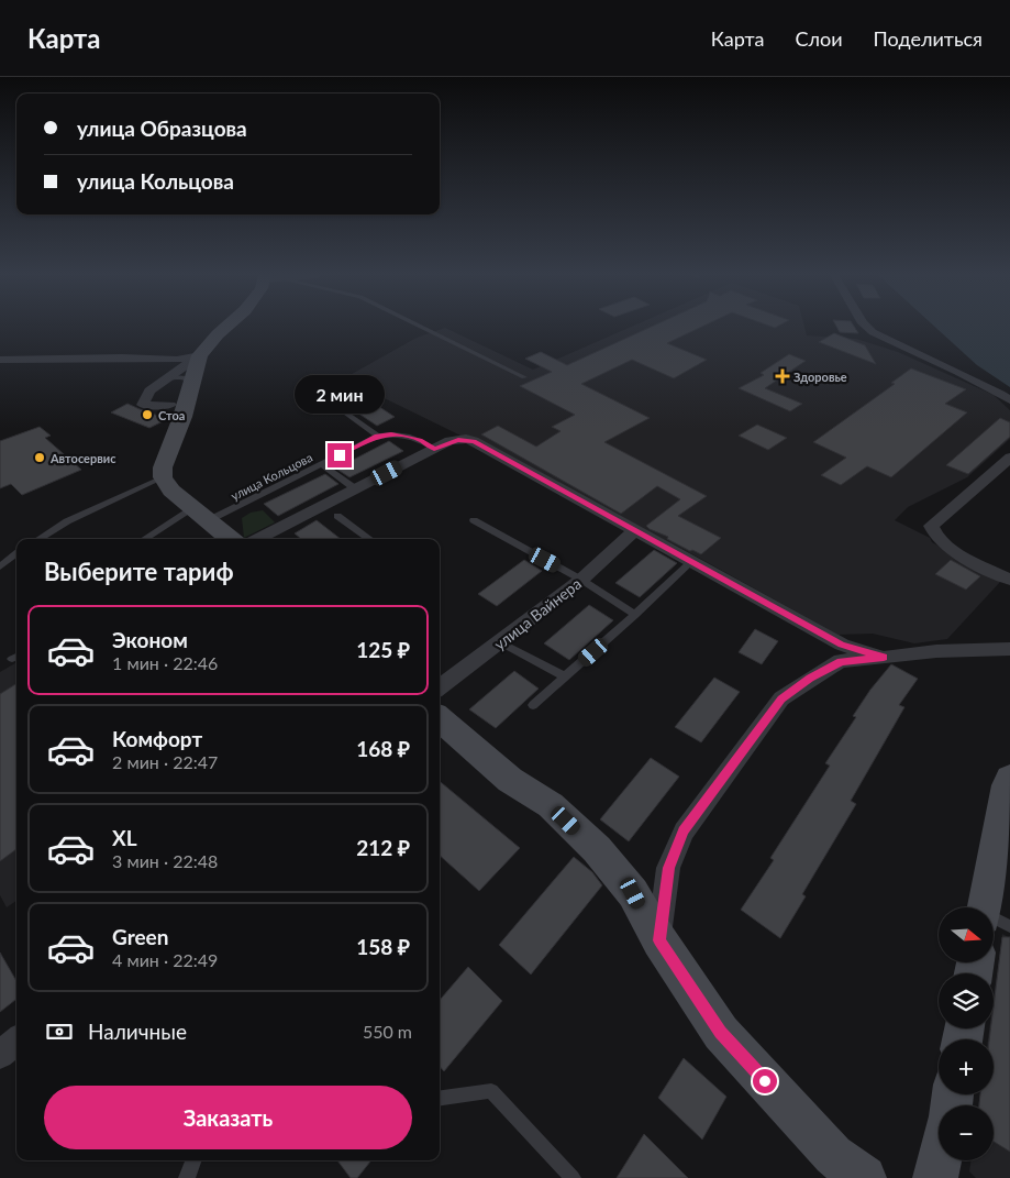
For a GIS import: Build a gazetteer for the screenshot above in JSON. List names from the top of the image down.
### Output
{
  "streets": {
    "street": ["улица Вайнера"],
    "lane": ["улица Кольцова"]
  },
  "places": {
    "health": ["Здоровье"],
    "other": ["Стоа", "Автосервис"]
  },
  "north": "right",
  "page": {
    "header": "Карта",
    "nav": ["Карта", "Слои", "Поделиться"],
    "banner": ["улица Образцова", "улица Кольцова"],
    "bubble": "2 мин",
    "heading": "Выберите тариф",
    "list": [
      {
        "name": "Эконом",
        "note": "1 мин · 22:46",
        "value": "125 ₽"
      },
      {
        "name": "Комфорт",
        "note": "2 мин · 22:47",
        "value": "168 ₽"
      },
      {
        "name": "XL",
        "note": "3 мин · 22:48",
        "value": "212 ₽"
      },
      {
        "name": "Green",
        "note": "4 мин · 22:49",
        "value": "158 ₽"
      }
    ],
    "map_buttons": ["+", "−"],
    "pay": ["Наличные", "550 m"],
    "buttons": "Заказать"
  }
}
